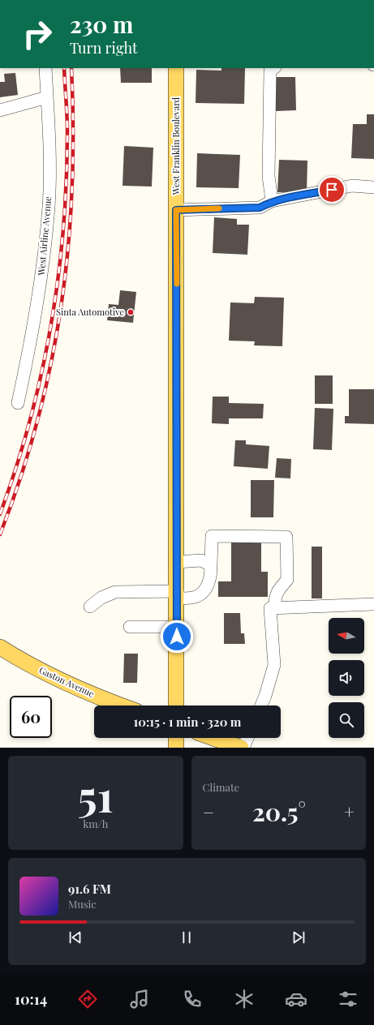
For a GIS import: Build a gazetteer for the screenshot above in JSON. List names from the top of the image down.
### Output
{
  "streets": {
    "main road": ["West Franklin Boulevard", "Gaston Avenue"],
    "street": ["West Airline Avenue"]
  },
  "places": ["Sinta Automotive"],
  "north": "left",
  "page": {
    "turn": ["230 m", "Turn right"],
    "limit": "60",
    "trip": "10:15 · 1 min · 320 m",
    "tile": [
      ["51", "km/h"],
      "Climate"
    ],
    "heat": ["−", "20.5°", "+"],
    "song": ["91.6 FM", "Music"],
    "tabs": "10:14"
  }
}
